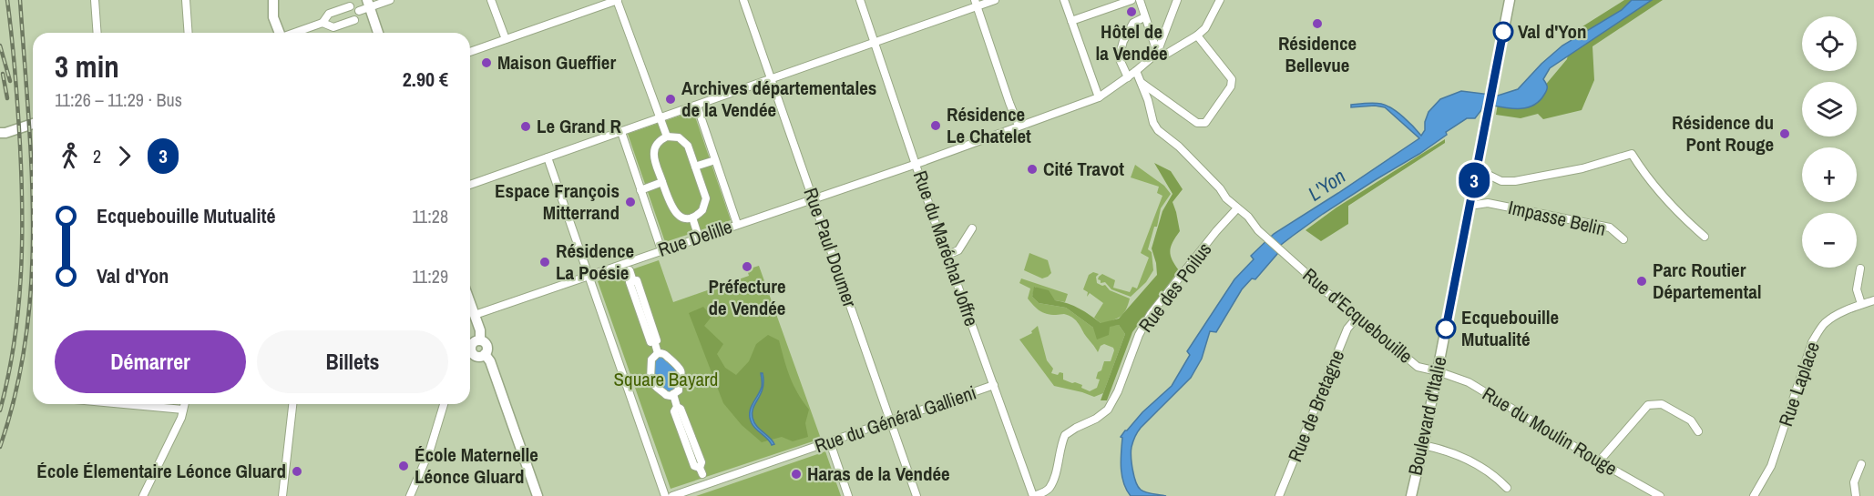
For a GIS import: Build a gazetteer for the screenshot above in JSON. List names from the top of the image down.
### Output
{
  "streets": {
    "main road": ["Boulevard d'Italie"],
    "street": [
      "Impasse Belin",
      "Rue Delille",
      "Rue Paul Doumer",
      "Rue du Maréchal Joffre",
      "Rue des Poilus",
      "Rue d'Ecquebouille",
      "Rue Laplace",
      "Rue de Bretagne",
      "Rue du Général Gallieni",
      "Rue du Moulin Rouge"
    ]
  },
  "crossings": [
    ["Impasse Belin", "Boulevard d'Italie"],
    ["Rue Delille", "Rue Paul Doumer"],
    ["Rue Delille", "Rue du Maréchal Joffre"],
    ["Rue Paul Doumer", "Rue du Général Gallieni"],
    ["Rue du Maréchal Joffre", "Rue des Poilus"],
    ["Rue du Maréchal Joffre", "Rue du Général Gallieni"],
    ["Rue des Poilus", "Rue d'Ecquebouille"],
    ["Rue d'Ecquebouille", "Rue de Bretagne"],
    ["Rue d'Ecquebouille", "Boulevard d'Italie"],
    ["Rue d'Ecquebouille", "Rue du Moulin Rouge"],
    ["Boulevard d'Italie", "Rue du Moulin Rouge"]
  ],
  "water": ["L'Yon"],
  "parks": ["Square Bayard"],
  "places": [
    "Hôtel de la Vendée",
    "Résidence Bellevue",
    "Val d'Yon",
    "Maison Gueffier",
    "Archives départementales de la Vendée",
    "Résidence Le Chatelet",
    "Le Grand R",
    "Résidence du Pont Rouge",
    "Cité Travot",
    "Espace François Mitterrand",
    "Résidence La Poésie",
    "Préfecture de Vendée",
    "Parc Routier Départemental",
    "Ecquebouille Mutualité",
    "École Maternelle Léonce Gluard",
    "École Élementaire Léonce Gluard",
    "Haras de la Vendée"
  ],
  "lines": ["bus line 3"],
  "page": {
    "on_map": "3",
    "map_buttons": ["+", "−"],
    "heading": ["3 min", "11:26 – 11:29 · Bus", "2.90 €"],
    "legs": ["2", "3"],
    "list": [
      {
        "name": "Ecquebouille Mutualité",
        "value": "11:28"
      },
      {
        "name": "Val d'Yon",
        "value": "11:29"
      }
    ],
    "buttons": ["Démarrer", "Billets"]
  }
}
